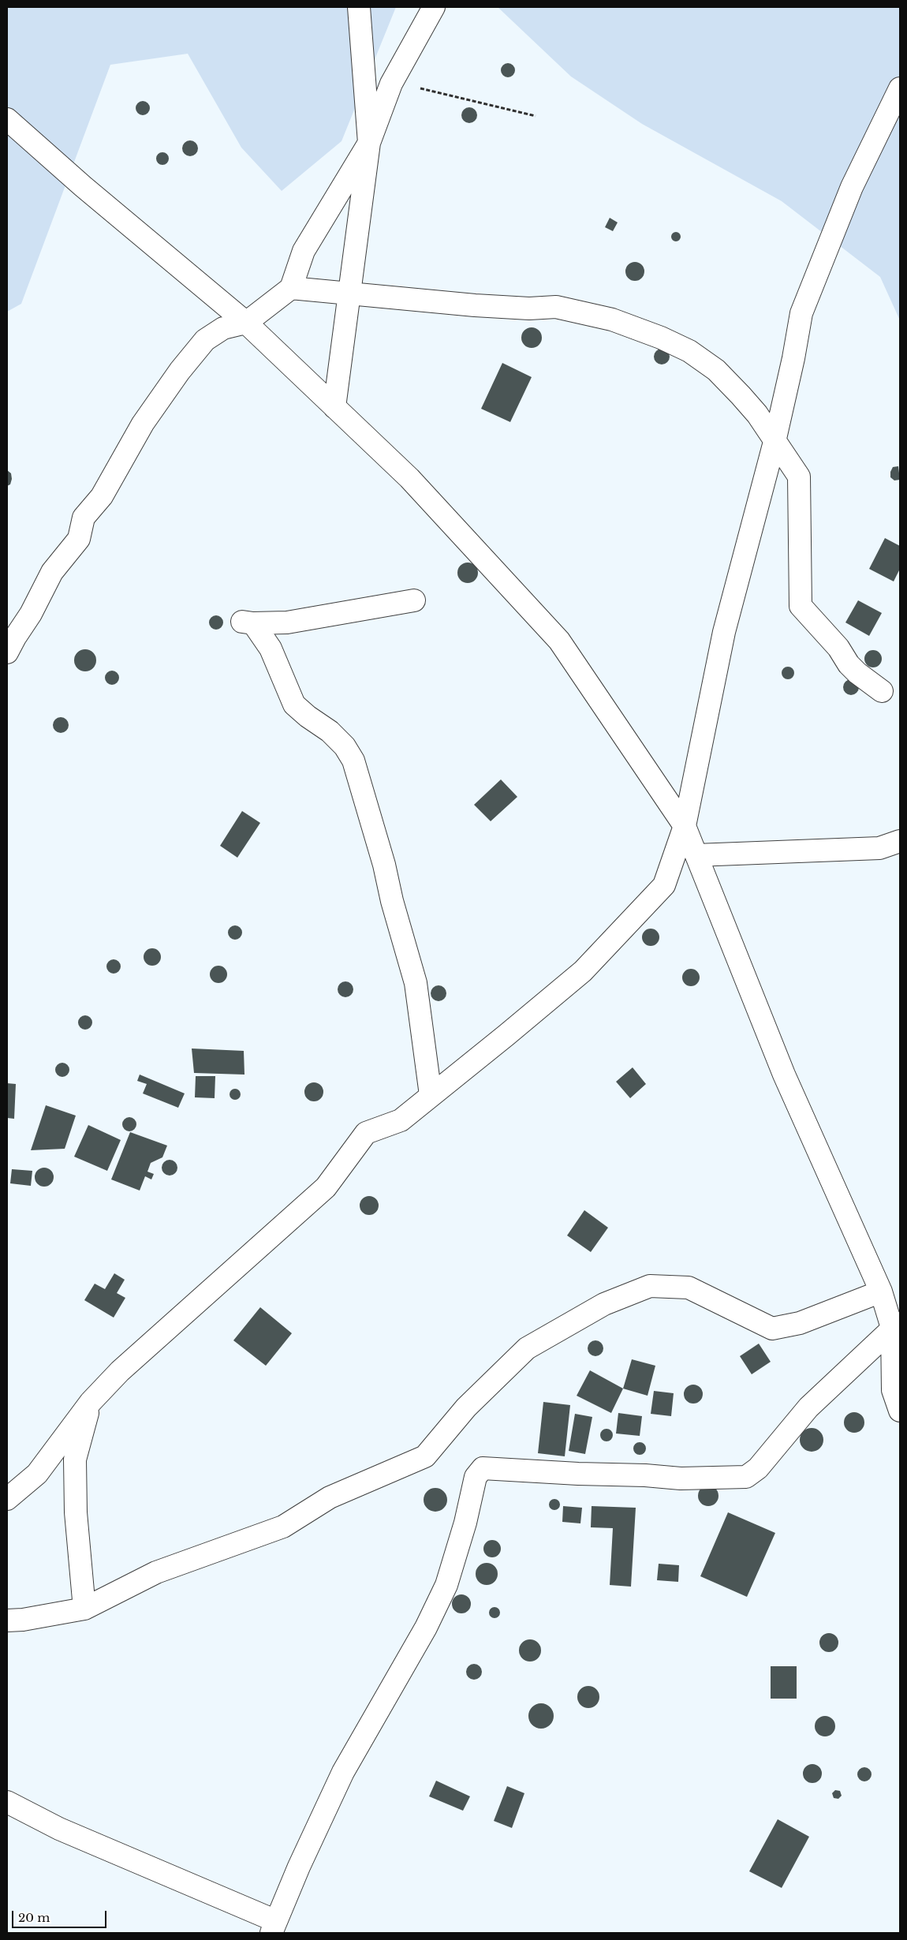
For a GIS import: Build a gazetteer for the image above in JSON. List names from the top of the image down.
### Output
{
  "scale_bar": "20 m"
}
